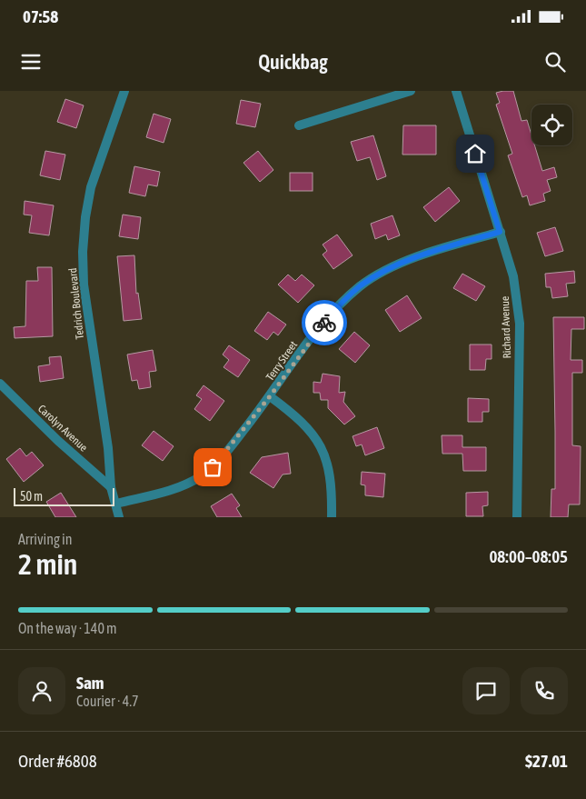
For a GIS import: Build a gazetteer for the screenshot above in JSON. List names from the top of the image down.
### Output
{
  "streets": {
    "street": [
      "Tedrich Boulevard",
      "Richard Avenue",
      "Terry Street",
      "Carolyn Avenue"
    ]
  },
  "crossings": [
    ["Tedrich Boulevard", "Terry Street"],
    ["Tedrich Boulevard", "Carolyn Avenue"],
    ["Richard Avenue", "Terry Street"]
  ],
  "scale_bar": "50 m",
  "page": {
    "status": "07:58",
    "header": "Quickbag",
    "scale": "50 m",
    "heading": ["2 min", "Arriving in", "08:00–08:05"],
    "panel": [
      "Sam",
      "Courier · 4.7",
      "Order #6808",
      "$27.01"
    ],
    "bar": "On the way · 140 m"
  }
}
